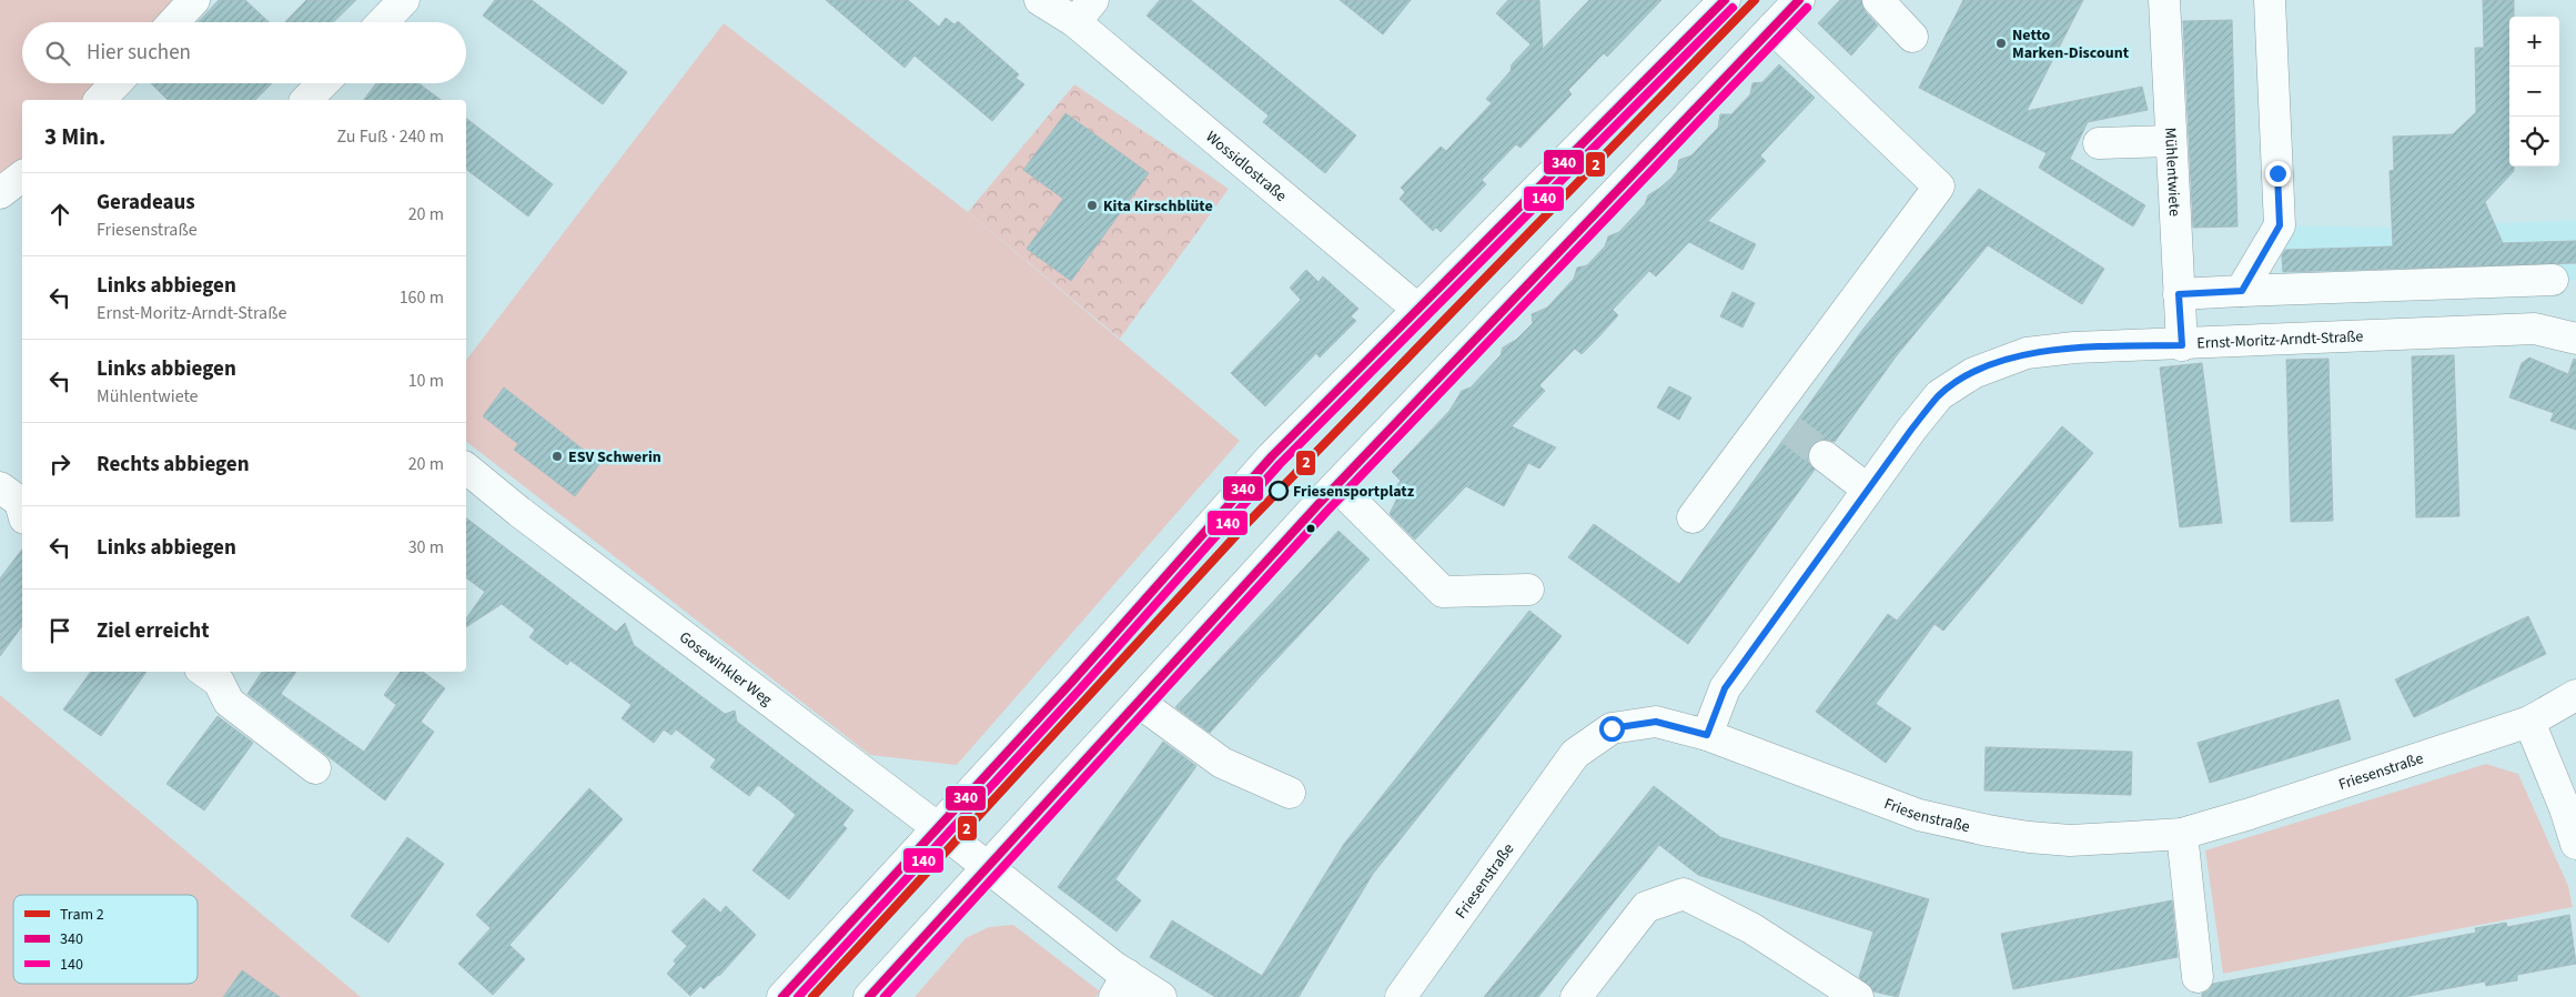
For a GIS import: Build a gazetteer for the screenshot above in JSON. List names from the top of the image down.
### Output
{
  "streets": {
    "street": [
      "Wossidlostraße",
      "Mühlentwiete",
      "Ernst-Moritz-Arndt-Straße",
      "Gosewinkler Weg",
      "Friesenstraße"
    ]
  },
  "crossings": [
    ["Mühlentwiete", "Ernst-Moritz-Arndt-Straße"],
    ["Ernst-Moritz-Arndt-Straße", "Friesenstraße"]
  ],
  "places": [
    "Netto Marken-Discount",
    "Kita Kirschblüte",
    "ESV Schwerin",
    "Friesensportplatz"
  ],
  "lines": ["tram line 2", "transit line 340", "transit line 140"],
  "legend": ["Tram 2", "340", "140"],
  "page": {
    "map_buttons": ["+", "−"],
    "search": "Hier suchen",
    "heading": ["3 Min.", "Zu Fuß · 240 m"],
    "list": [
      ["Geradeaus", "Friesenstraße", "20 m"],
      ["Links abbiegen", "Ernst-Moritz-Arndt-Straße", "160 m"],
      ["Links abbiegen", "Mühlentwiete", "10 m"],
      ["Rechts abbiegen", "20 m"],
      ["Links abbiegen", "30 m"],
      "Ziel erreicht"
    ]
  }
}
